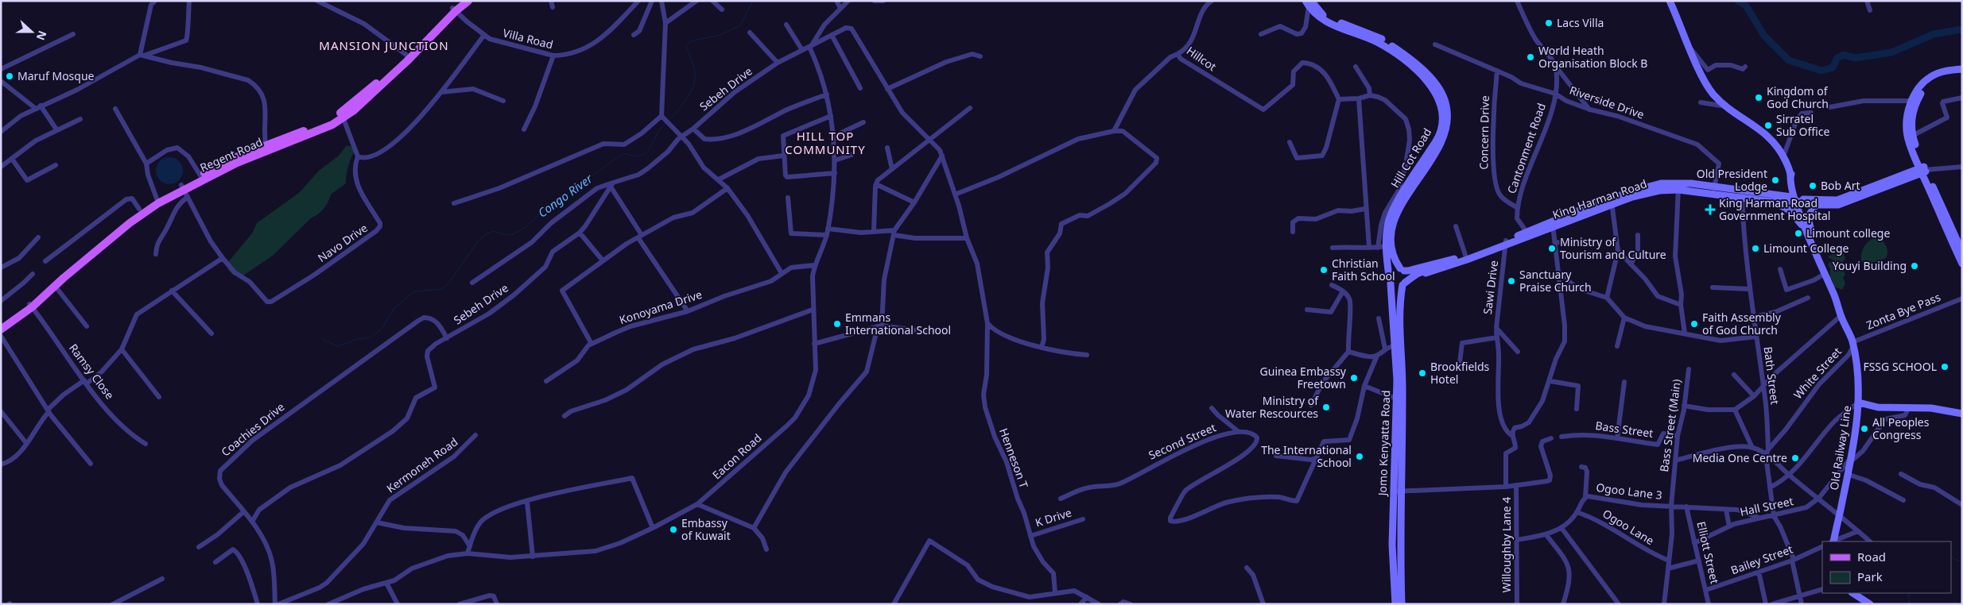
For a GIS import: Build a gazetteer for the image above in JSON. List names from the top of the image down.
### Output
{
  "streets": {
    "main road": [
      "Regent Road",
      "Hill Cot Road",
      "King Harman Road",
      "Jomo Kenyatta Road",
      "Old Railway Line"
    ],
    "street": [
      "Villa Road",
      "Hillcot",
      "Sebeh Drive",
      "Riverside Drive",
      "Concern Drive",
      "Cantonment Road",
      "Navo Drive",
      "Sawi Drive",
      "Konoyama Drive",
      "Zonta Bye Pass",
      "Ramsy Close",
      "White Street",
      "Bath Street",
      "Bass Street (Main)",
      "Coachies Drive",
      "Bass Street",
      "Second Street",
      "Eacon Road",
      "Henneson T",
      "Kermoneh Road",
      "Ogoo Lane 3",
      "Hall Street",
      "K Drive",
      "Ogoo Lane",
      "Willoughby Lane 4",
      "Elliott Street",
      "Bailey Street"
    ]
  },
  "crossings": [
    ["Villa Road", "Regent Road"],
    ["Sebeh Drive", "Coachies Drive"],
    ["Sebeh Drive", "Eacon Road"],
    ["Sebeh Drive", "Henneson T"],
    ["Riverside Drive", "Concern Drive"],
    ["Riverside Drive", "Cantonment Road"],
    ["Riverside Drive", "King Harman Road"],
    ["Concern Drive", "Cantonment Road"],
    ["Cantonment Road", "King Harman Road"],
    ["Regent Road", "Navo Drive"],
    ["Regent Road", "Ramsy Close"],
    ["Hill Cot Road", "King Harman Road"],
    ["Hill Cot Road", "Jomo Kenyatta Road"],
    ["King Harman Road", "Sawi Drive"],
    ["King Harman Road", "Bath Street"],
    ["King Harman Road", "Jomo Kenyatta Road"],
    ["King Harman Road", "Old Railway Line"],
    ["Konoyama Drive", "Eacon Road"],
    ["Zonta Bye Pass", "White Street"],
    ["Zonta Bye Pass", "Old Railway Line"],
    ["White Street", "Bath Street"],
    ["White Street", "Old Railway Line"],
    ["Bath Street", "Hall Street"],
    ["Bath Street", "Bailey Street"],
    ["Bass Street (Main)", "Bass Street"],
    ["Bass Street (Main)", "Ogoo Lane 3"],
    ["Bass Street (Main)", "Ogoo Lane"],
    ["Second Street", "Jomo Kenyatta Road"],
    ["Old Railway Line", "Hall Street"],
    ["Henneson T", "K Drive"],
    ["Ogoo Lane 3", "Hall Street"],
    ["Ogoo Lane 3", "Ogoo Lane"],
    ["Ogoo Lane 3", "Willoughby Lane 4"],
    ["Ogoo Lane 3", "Elliott Street"],
    ["Hall Street", "Elliott Street"],
    ["Elliott Street", "Bailey Street"]
  ],
  "districts": ["MANSION JUNCTION", "HILL TOP COMMUNITY"],
  "water": ["Congo River"],
  "places": {
    "other": [
      "Lacs Villa",
      "World Heath Organisation Block B",
      "Maruf Mosque",
      "Kingdom of God Church",
      "Sirratel Sub Office",
      "Old President Lodge",
      "Bob Art",
      "Limount college",
      "Ministry of Tourism and Culture",
      "Limount College",
      "Youyi Building",
      "Christian Faith School",
      "Sanctuary Praise Church",
      "Emmans International School",
      "Faith Assembly of God Church",
      "FSSG SCHOOL",
      "Brookfields Hotel",
      "Guinea Embassy Freetown",
      "Ministry of Water Rescources",
      "All Peoples Congress",
      "The International School",
      "Media One Centre",
      "Embassy of Kuwait"
    ],
    "health": ["King Harman Road Government Hospital"]
  },
  "legend": ["Road", "Park"],
  "north": "right"
}
